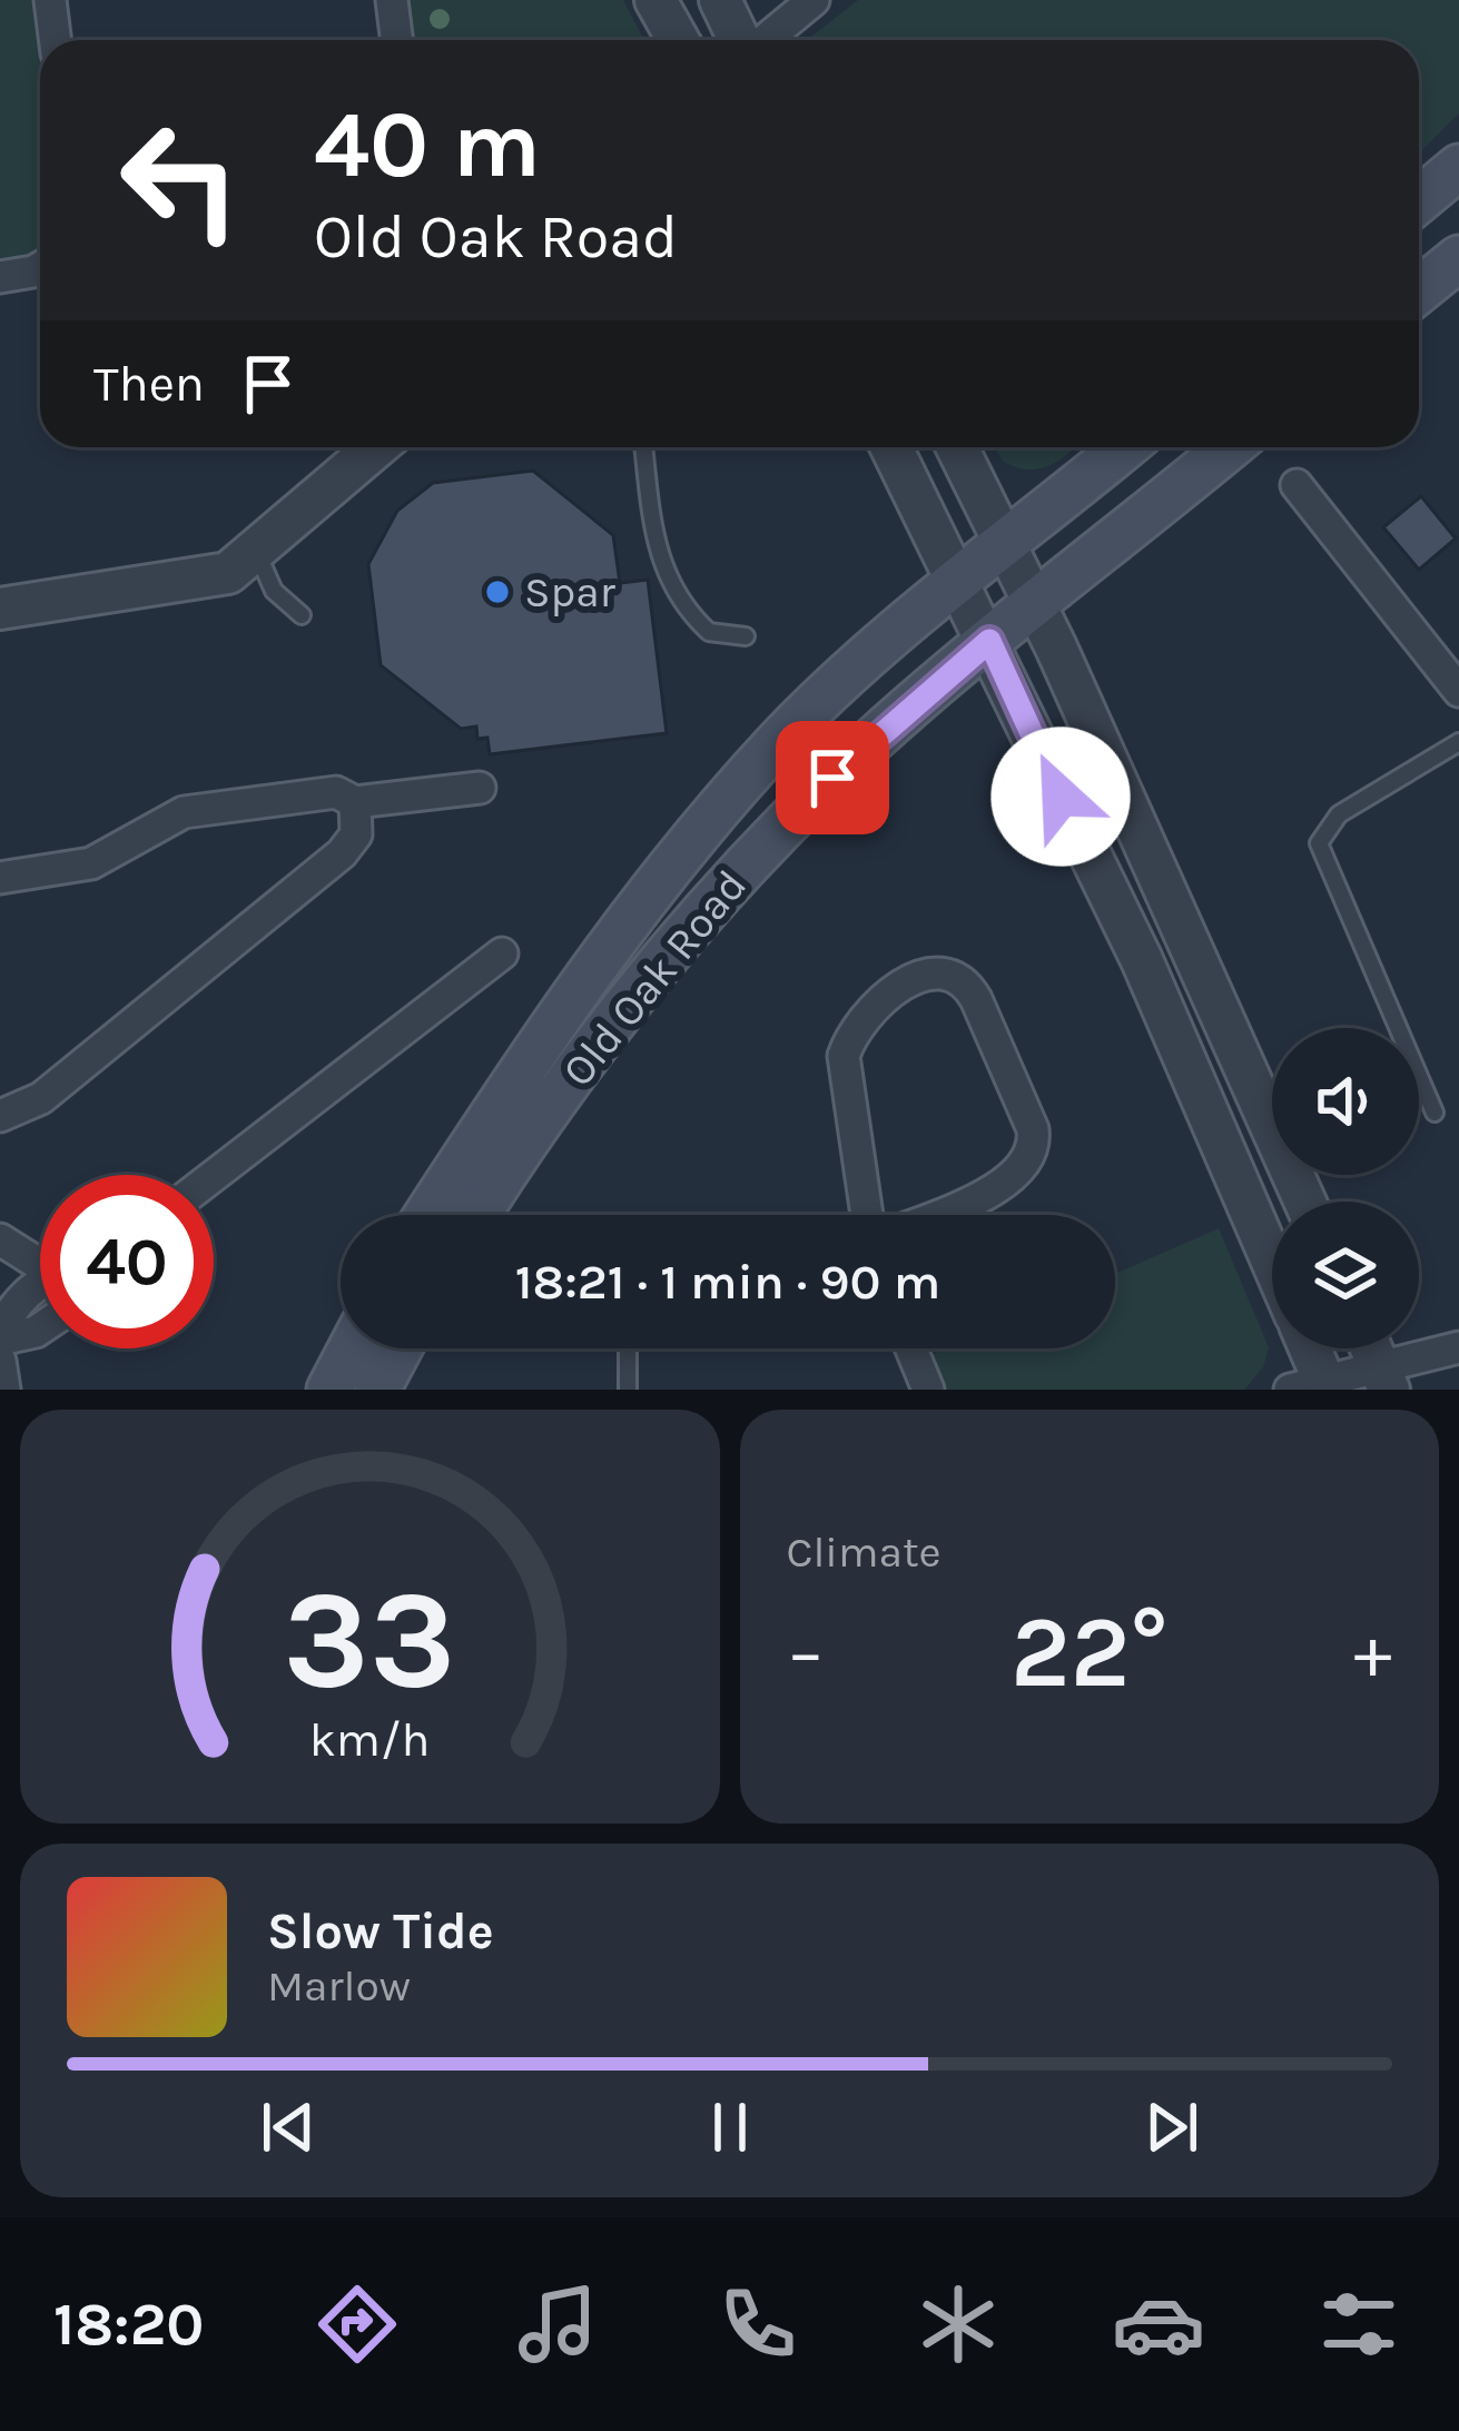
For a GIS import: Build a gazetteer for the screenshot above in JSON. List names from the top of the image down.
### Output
{
  "streets": {
    "main road": ["Old Oak Road"]
  },
  "places": ["Spar"],
  "page": {
    "turn": ["40 m", "Old Oak Road"],
    "then": "Then",
    "limit": "40",
    "trip": "18:21 · 1 min · 90 m",
    "tile": "Climate",
    "heat": ["−", "22°", "+"],
    "song": ["Slow Tide", "Marlow"],
    "tabs": "18:20",
    "gauge": ["33", "km/h"]
  }
}
